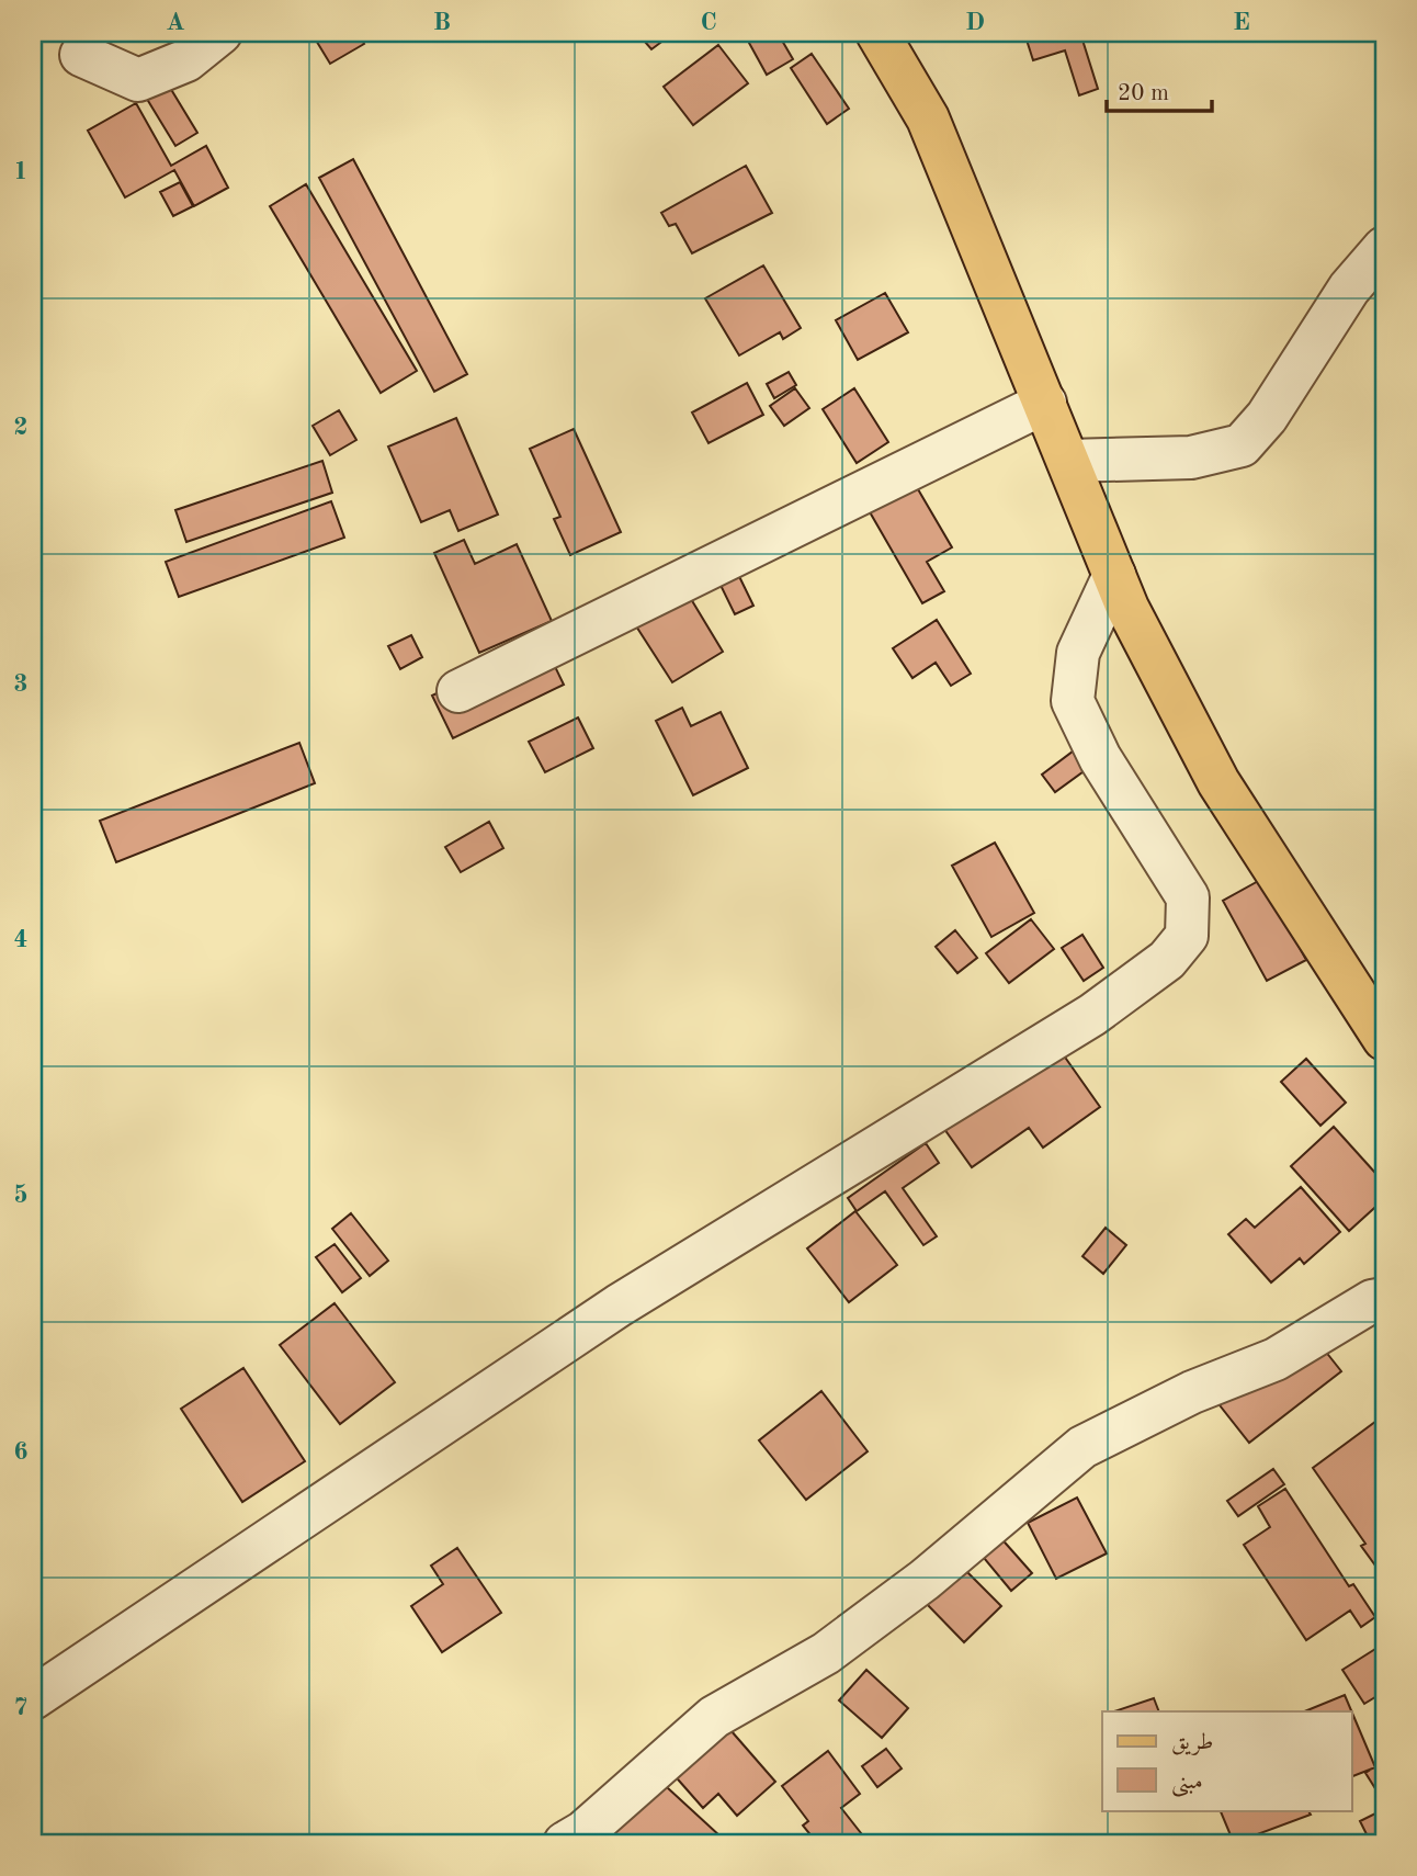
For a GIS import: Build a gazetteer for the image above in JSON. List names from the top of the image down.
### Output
{
  "legend": ["طريق", "مبنى"],
  "scale_bar": "20 m",
  "grid": {
    "columns": [
      "A",
      "B",
      "C",
      "D",
      "E"
    ],
    "rows": [
      "1",
      "2",
      "3",
      "4",
      "5",
      "6",
      "7"
    ]
  }
}
